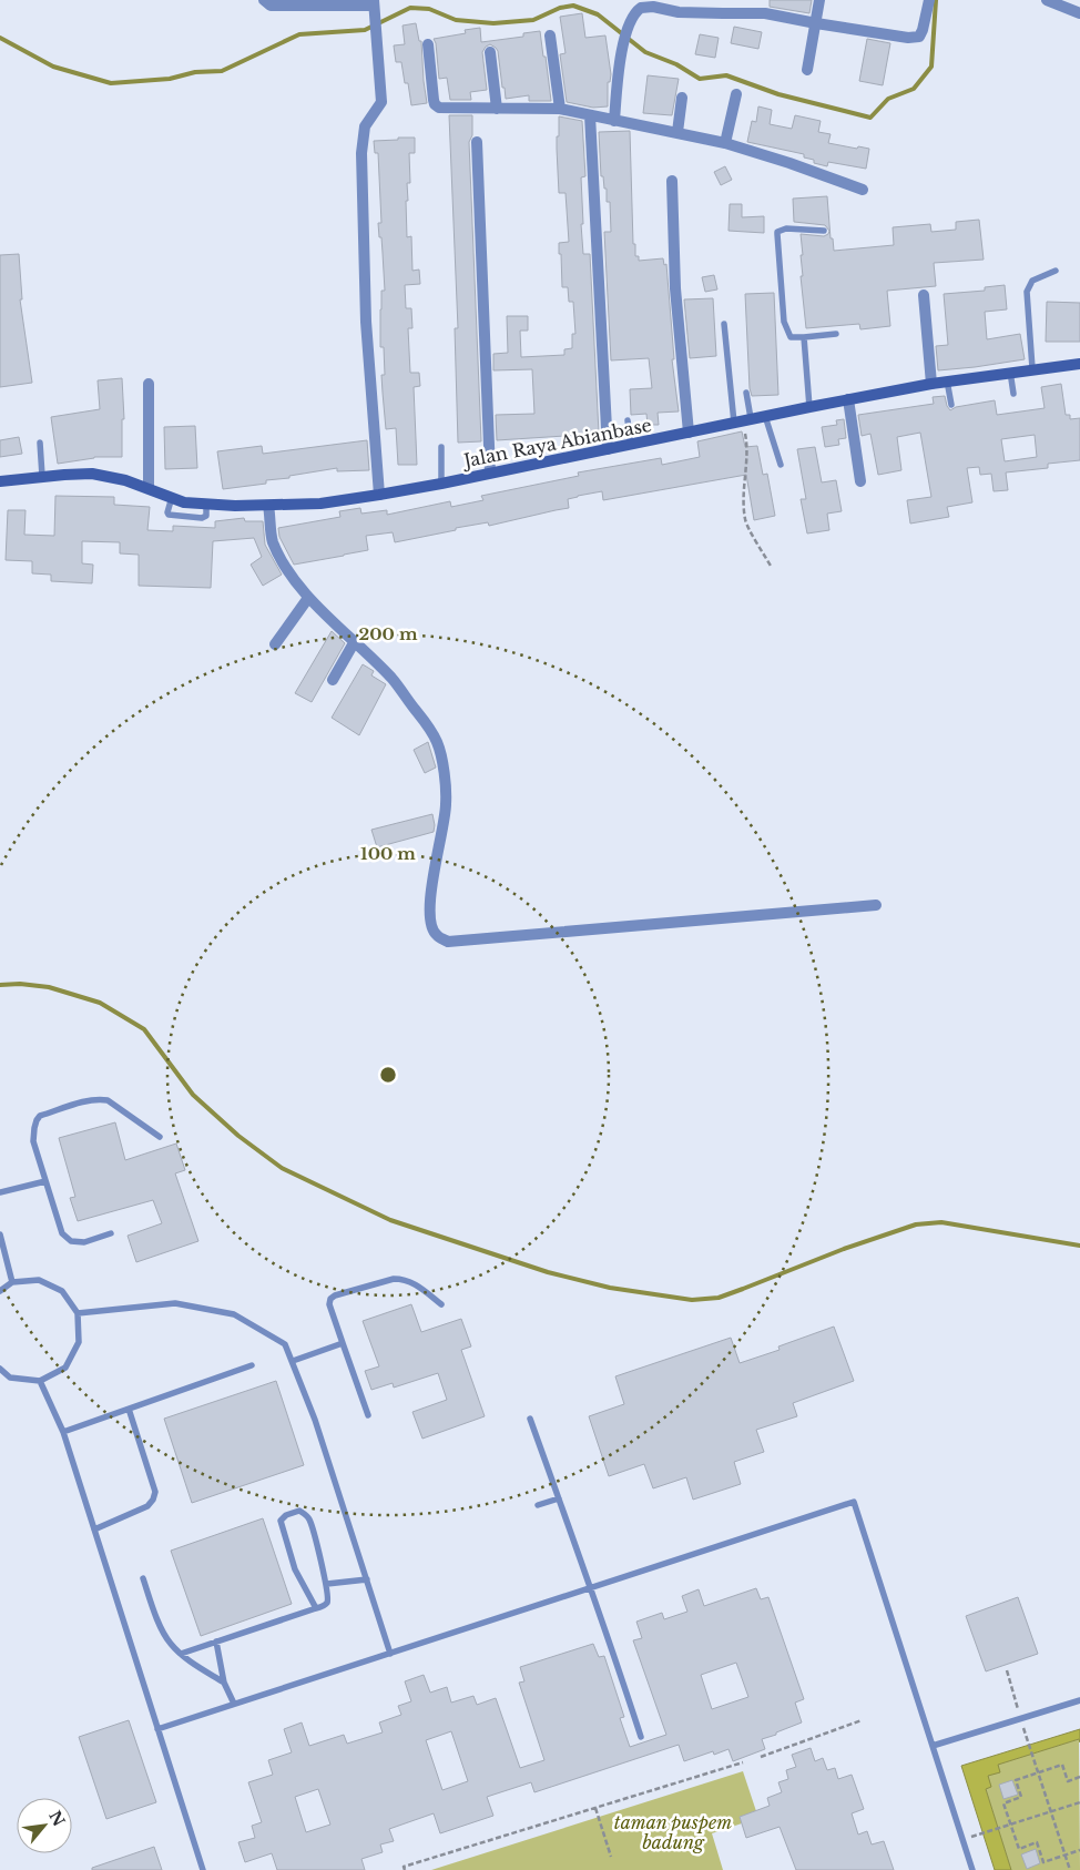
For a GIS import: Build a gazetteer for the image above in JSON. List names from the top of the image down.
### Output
{
  "streets": {
    "main road": ["Jalan Raya Abianbase"]
  },
  "parks": ["taman puspem badung"],
  "north": "top right",
  "rings": ["200 m", "100 m"]
}
